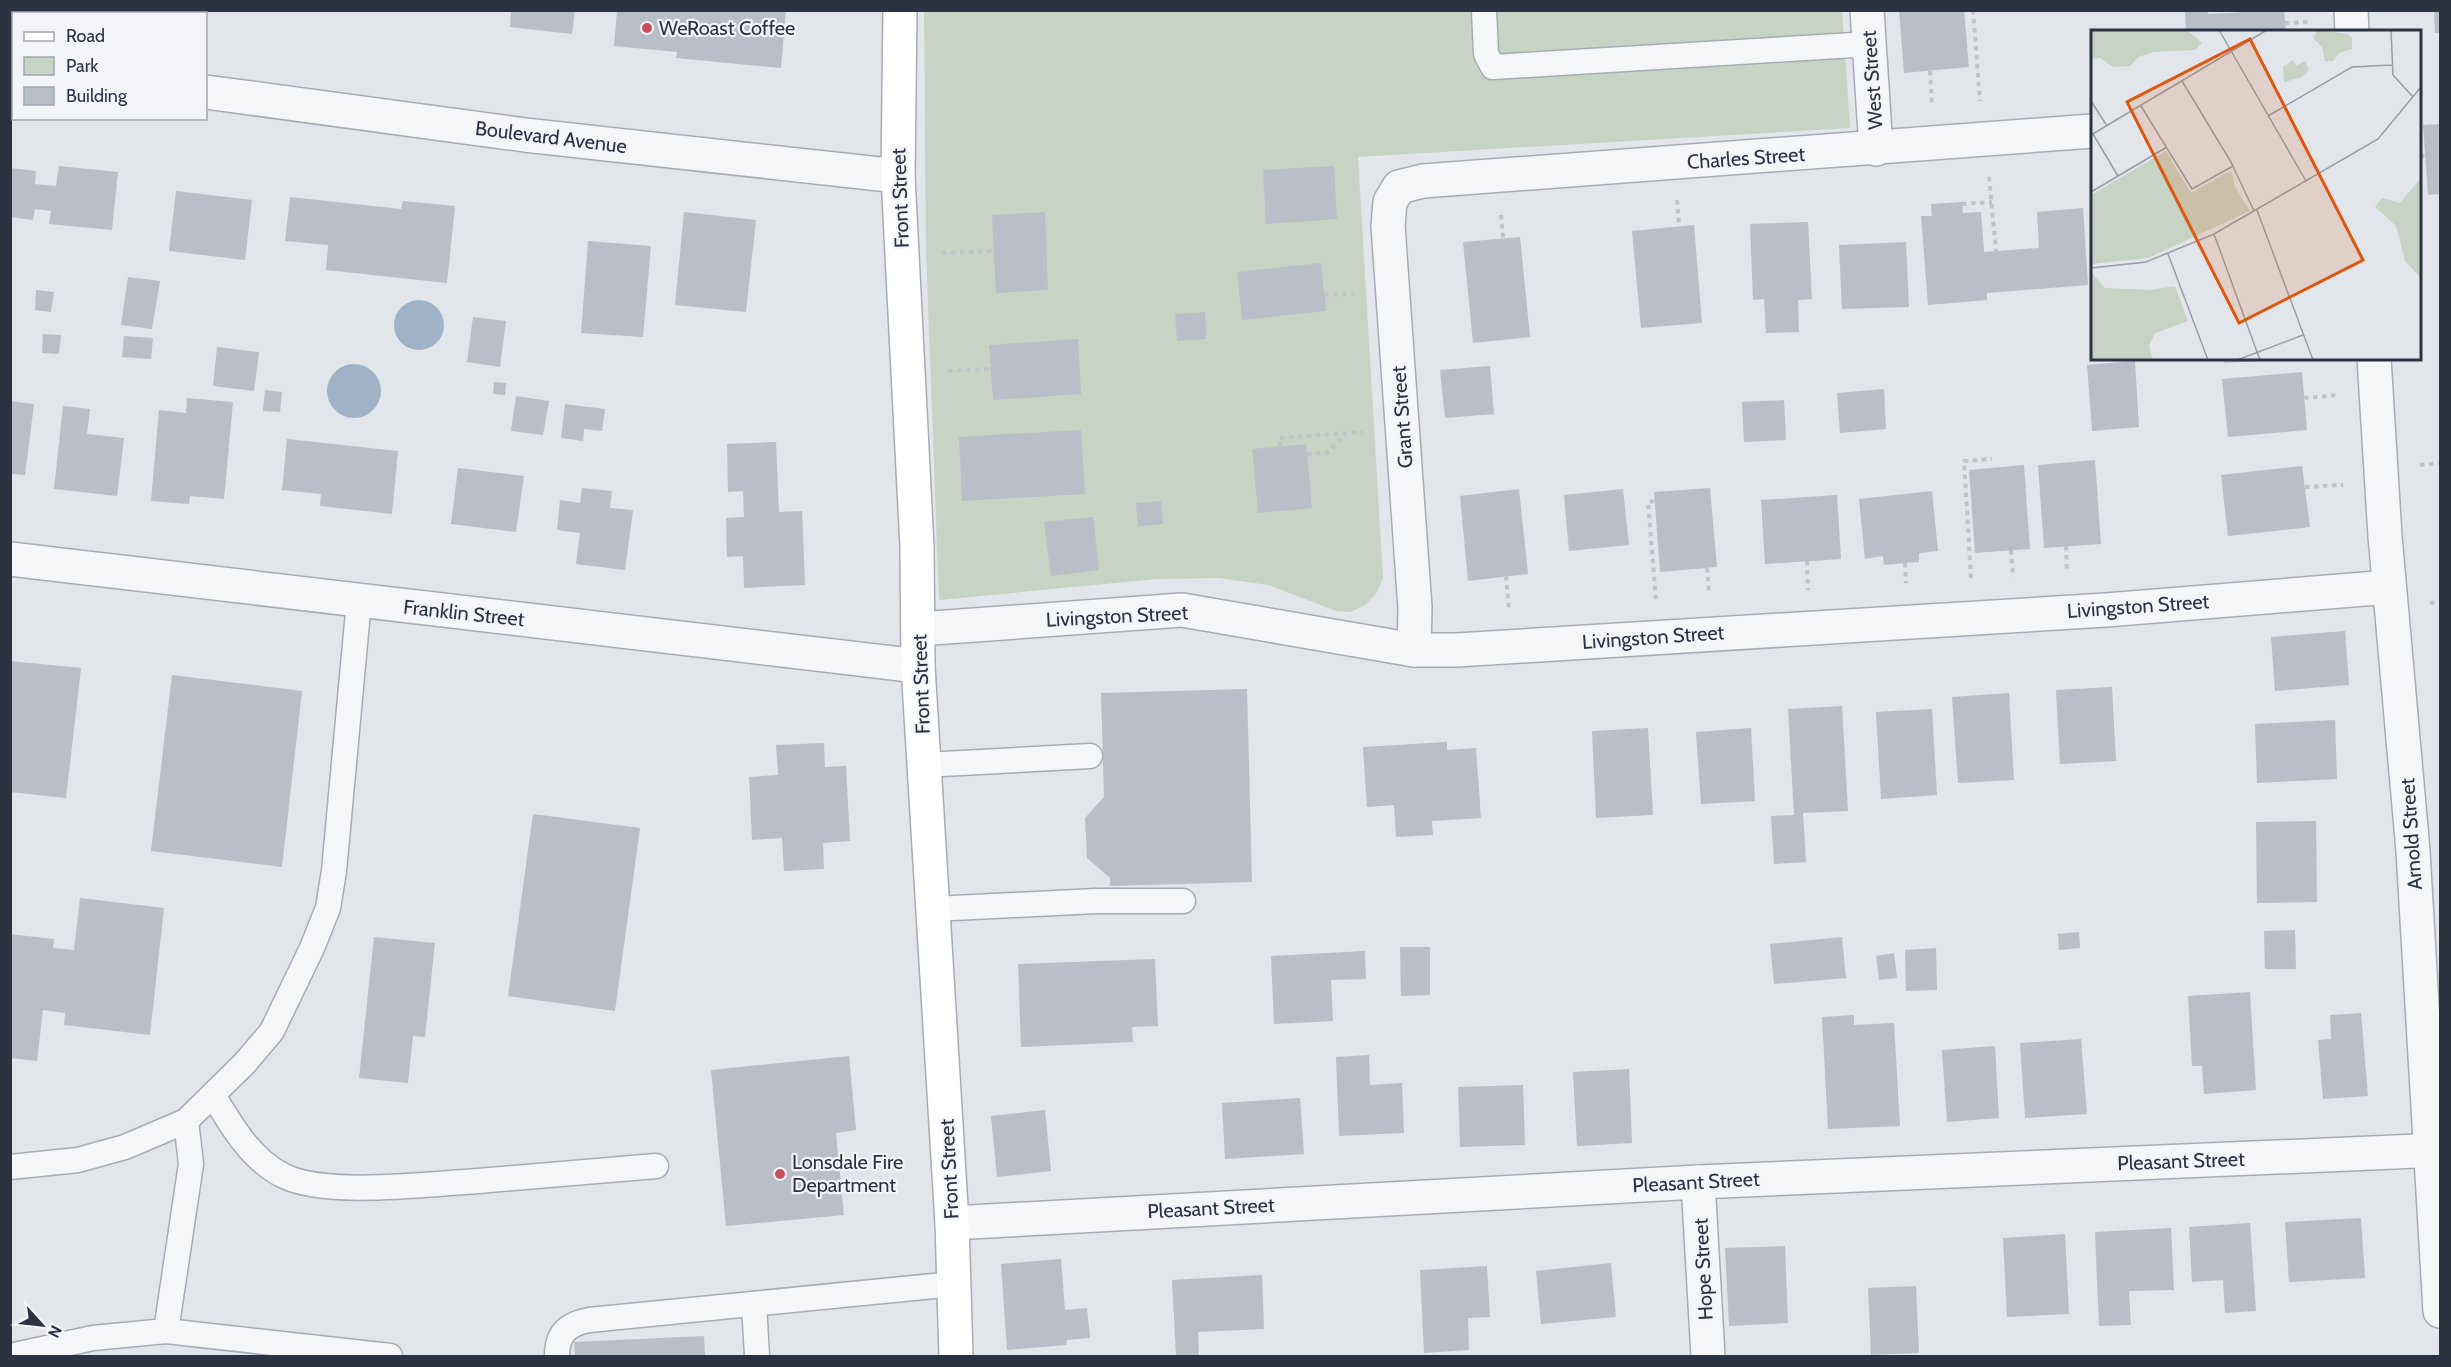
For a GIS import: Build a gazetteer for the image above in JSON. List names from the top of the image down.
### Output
{
  "streets": {
    "main road": ["Front Street"],
    "street": [
      "West Street",
      "Boulevard Avenue",
      "Charles Street",
      "Grant Street",
      "Livingston Street",
      "Franklin Street",
      "Arnold Street",
      "Pleasant Street",
      "Hope Street"
    ]
  },
  "crossings": [
    ["West Street", "Charles Street"],
    ["Boulevard Avenue", "Front Street"],
    ["Charles Street", "Grant Street"],
    ["Front Street", "Livingston Street"],
    ["Front Street", "Franklin Street"],
    ["Front Street", "Pleasant Street"],
    ["Grant Street", "Livingston Street"],
    ["Livingston Street", "Arnold Street"],
    ["Arnold Street", "Pleasant Street"],
    ["Pleasant Street", "Hope Street"]
  ],
  "places": ["WeRoast Coffee", "Lonsdale Fire Department"],
  "legend": ["Road", "Park", "Building"],
  "north": "bottom right"
}
